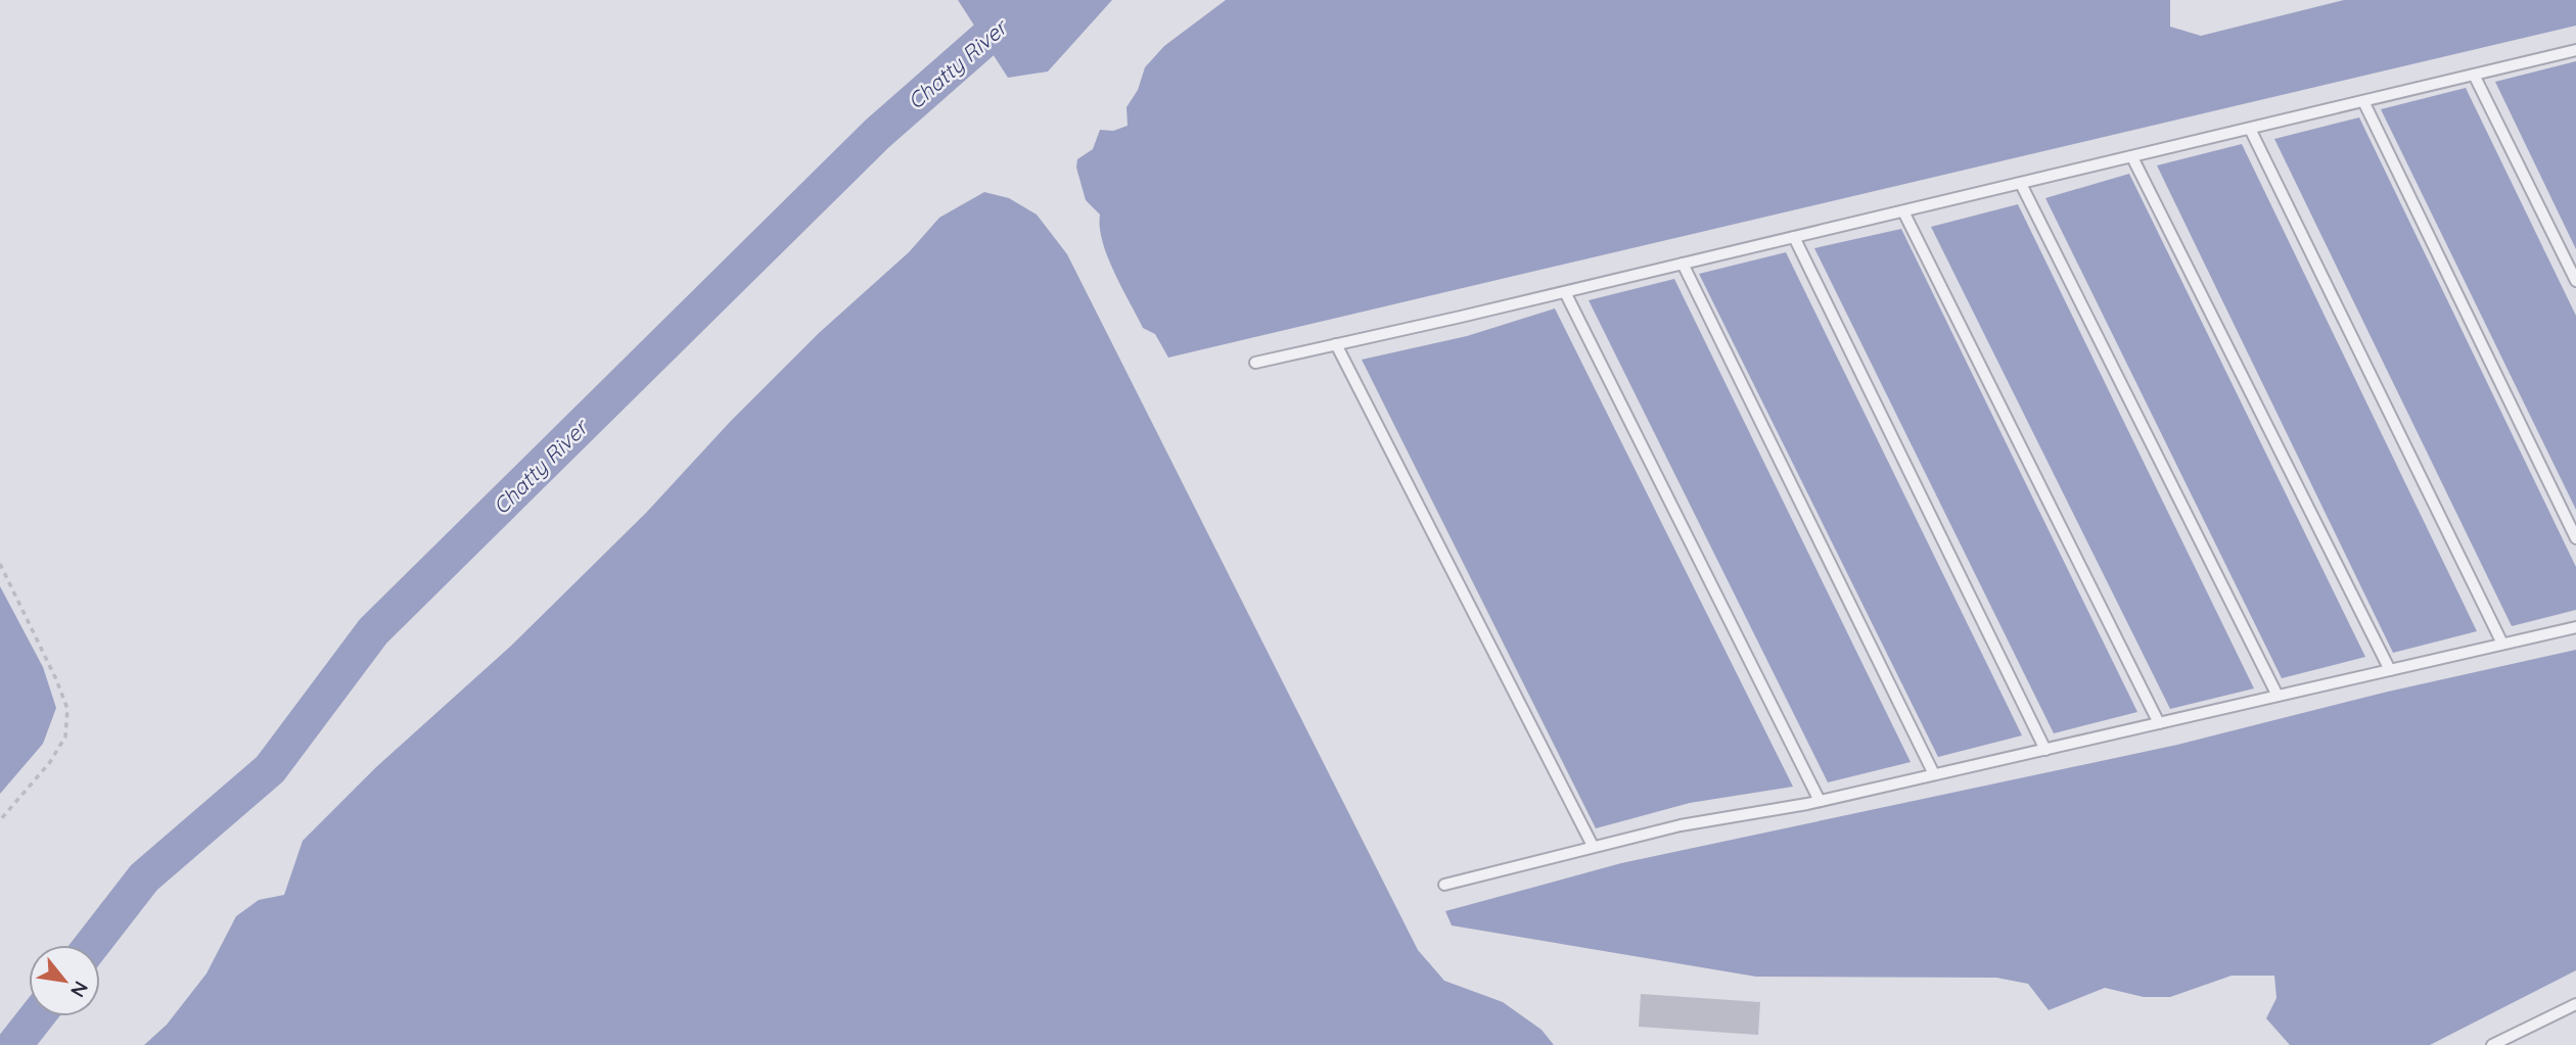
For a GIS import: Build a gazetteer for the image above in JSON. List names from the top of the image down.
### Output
{
  "water": ["Chatty River"],
  "north": "bottom right"
}
